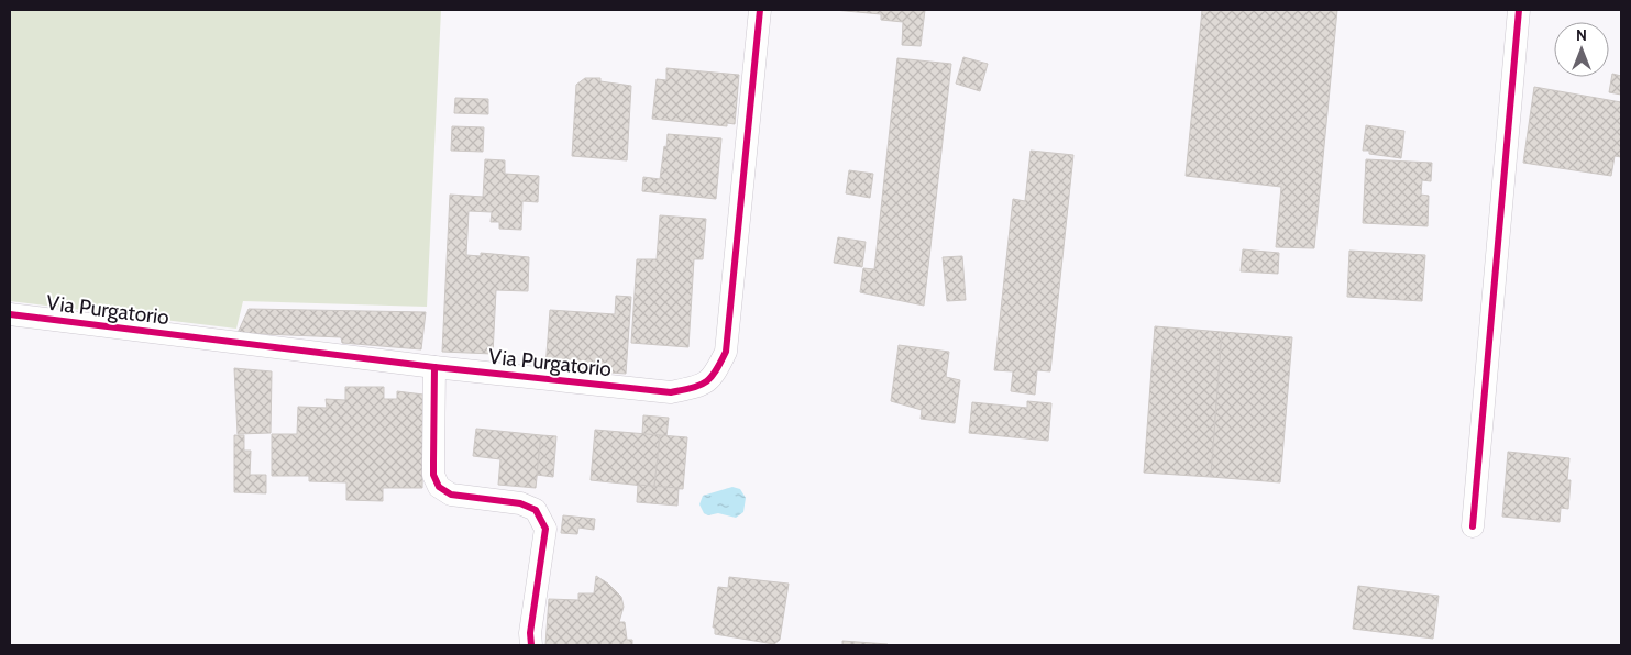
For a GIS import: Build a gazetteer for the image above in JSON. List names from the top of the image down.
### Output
{
  "streets": {
    "street": ["Via Purgatorio"]
  },
  "north": "top"
}
